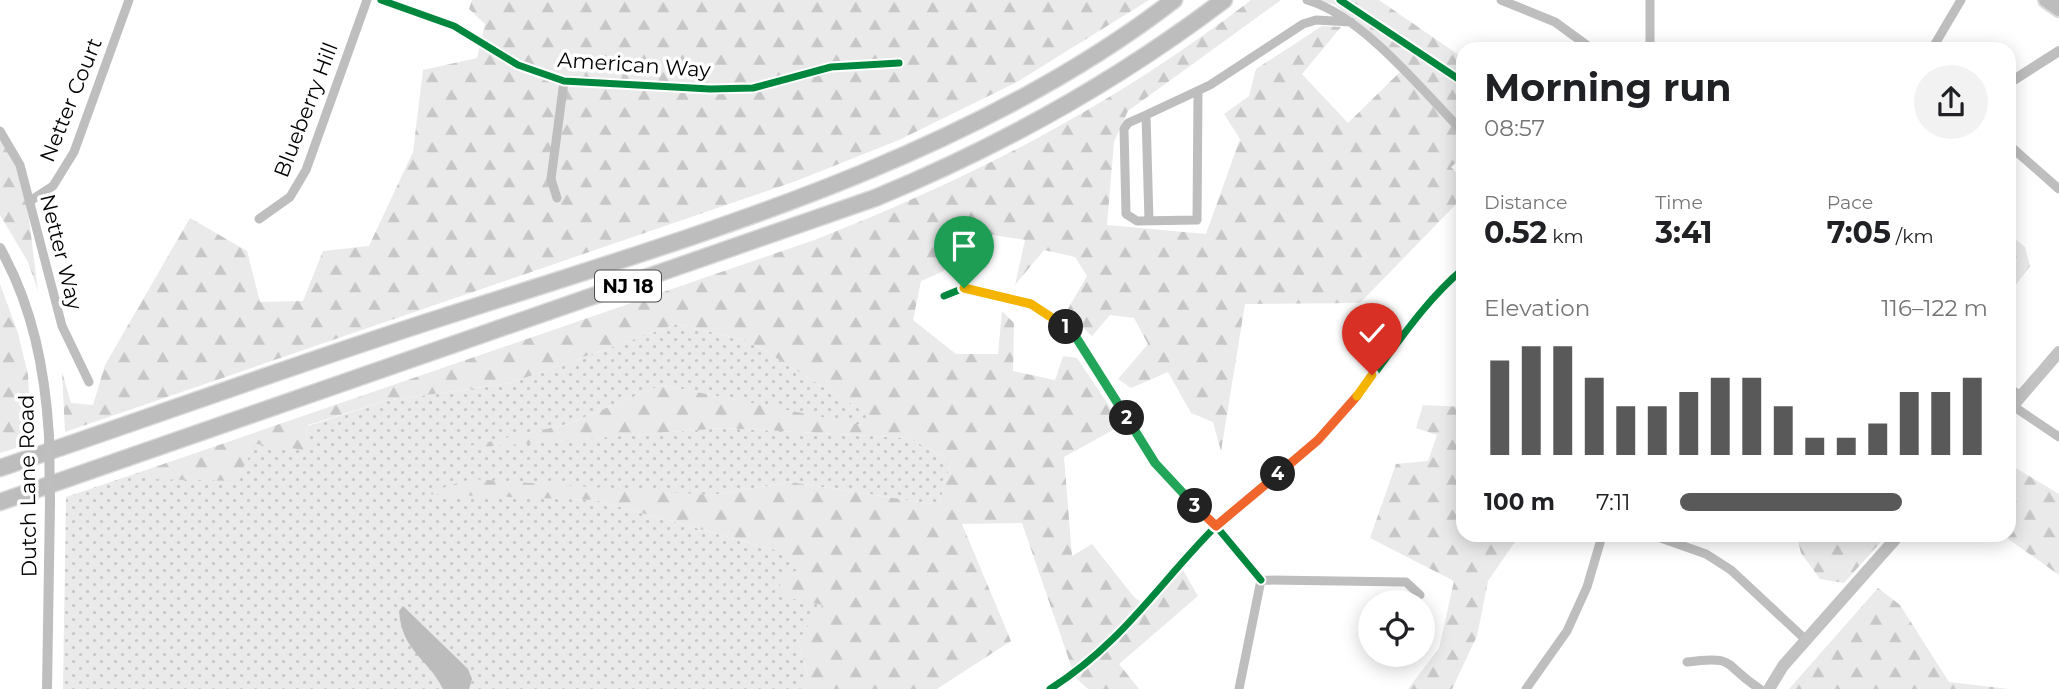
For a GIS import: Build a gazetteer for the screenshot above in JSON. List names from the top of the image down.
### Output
{
  "streets": {
    "highway": ["NJ 18"],
    "street": [
      "American Way",
      "Netter Court",
      "Blueberry Hill",
      "Netter Way",
      "Dutch Lane Road"
    ]
  },
  "crossings": [
    ["Netter Court", "Netter Way"]
  ],
  "page": {
    "heading": ["Morning run", "08:57"],
    "stats": [
      ["Distance", "0.52 km"],
      ["Time", "3:41"],
      ["Pace", "7:05 /km"]
    ],
    "chart": ["Elevation", "116–122 m"],
    "pins": [
      "1",
      "2",
      "4",
      "3"
    ],
    "list": [
      {
        "name": "100 m",
        "note": "7:11"
      }
    ]
  }
}
